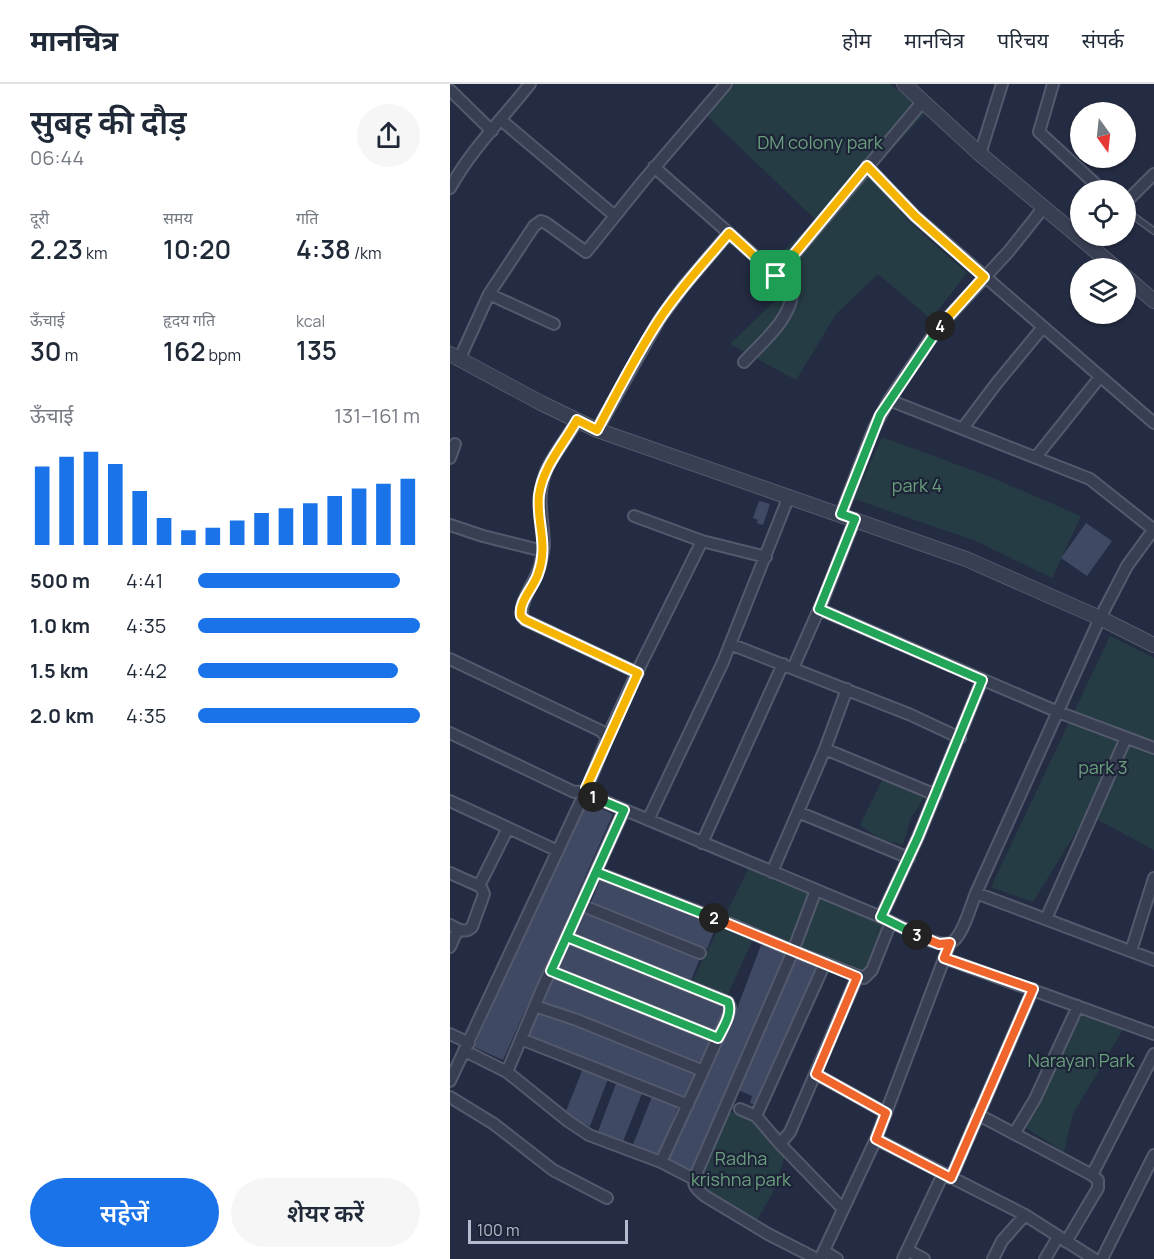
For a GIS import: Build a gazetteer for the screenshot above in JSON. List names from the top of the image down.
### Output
{
  "parks": [
    "DM colony park",
    "park 4",
    "park 3",
    "Narayan Park",
    "Radha krishna park"
  ],
  "scale_bar": "100 m",
  "north": "bottom",
  "page": {
    "header": "मानचित्र",
    "nav": [
      "होम",
      "मानचित्र",
      "परिचय",
      "संपर्क"
    ],
    "heading": ["सुबह की दौड़", "06:44"],
    "stats": [
      ["दूरी", "2.23 km"],
      ["समय", "10:20"],
      ["गति", "4:38 /km"],
      ["ऊँचाई", "30 m"],
      ["हृदय गति", "162 bpm"],
      ["kcal", "135"]
    ],
    "pins": [
      "4",
      "1",
      "2",
      "3"
    ],
    "chart": ["ऊँचाई", "131–161 m"],
    "list": [
      {
        "name": "500 m",
        "note": "4:41"
      },
      {
        "name": "1.0 km",
        "note": "4:35"
      },
      {
        "name": "1.5 km",
        "note": "4:42"
      },
      {
        "name": "2.0 km",
        "note": "4:35"
      }
    ],
    "buttons": ["सहेजें", "शेयर करें"],
    "scale": "100 m"
  }
}
